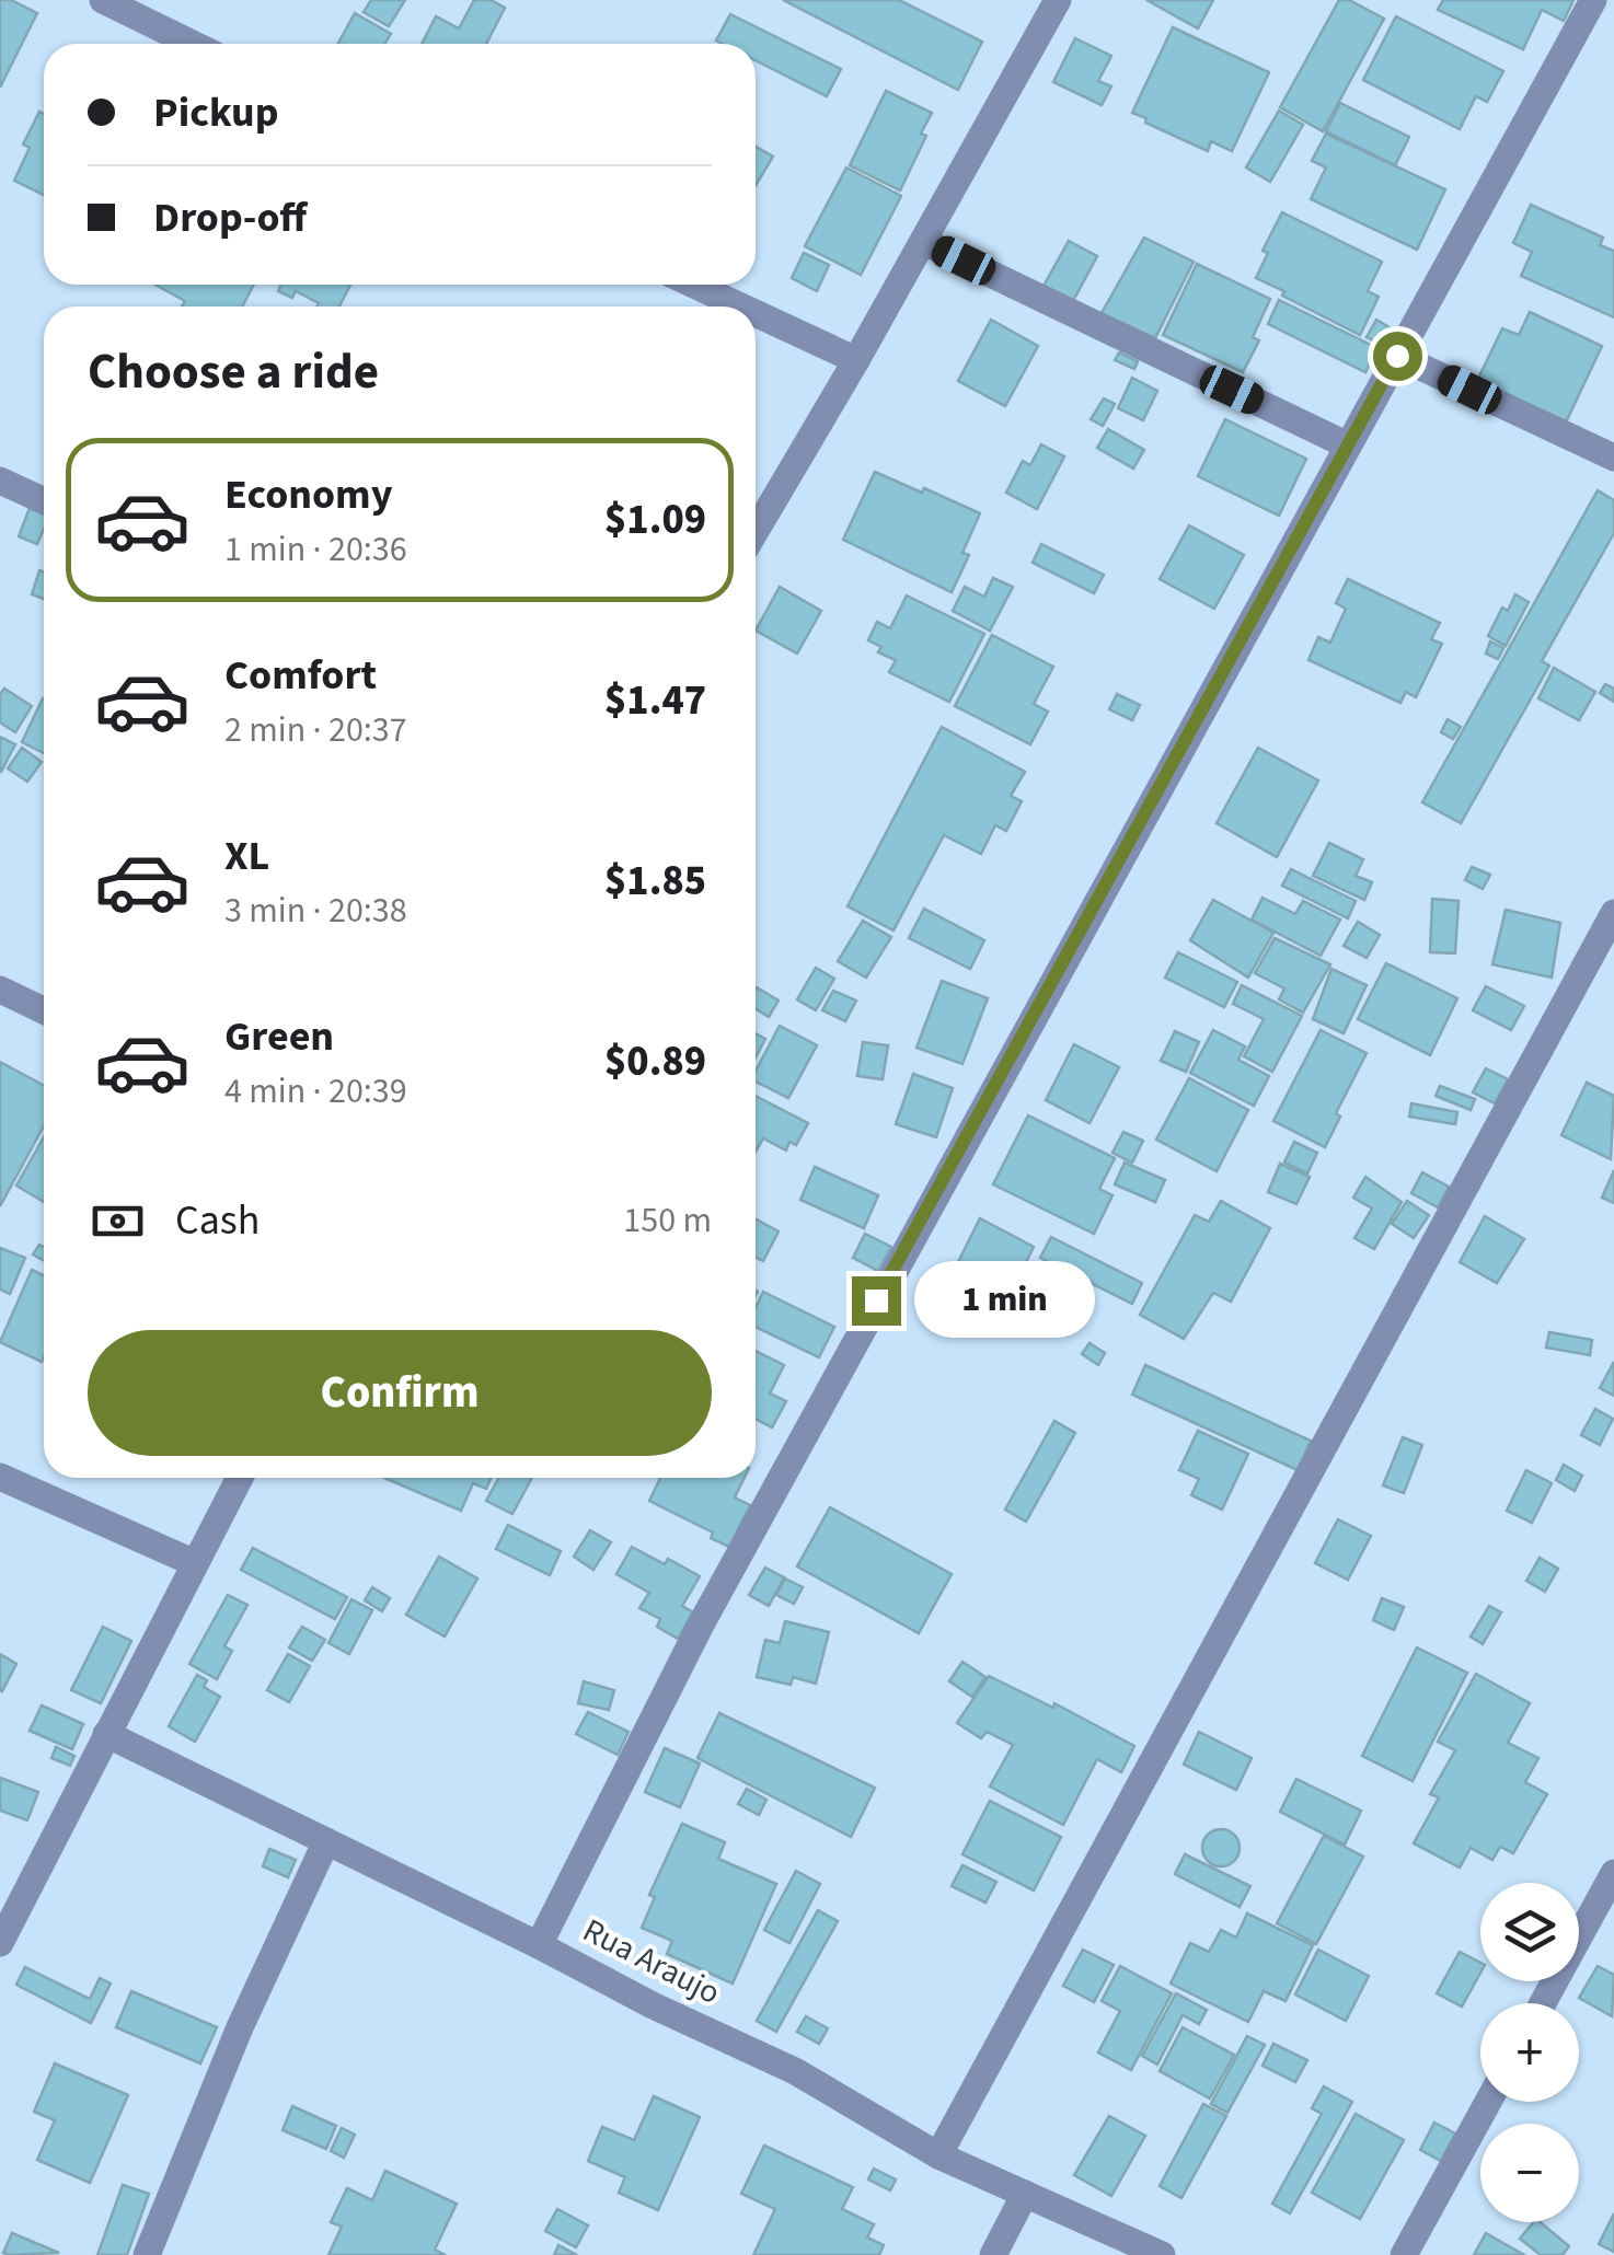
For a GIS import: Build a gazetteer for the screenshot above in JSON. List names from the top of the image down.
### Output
{
  "streets": {
    "street": ["Rua Araujo"]
  },
  "page": {
    "banner": ["Pickup", "Drop-off"],
    "heading": "Choose a ride",
    "list": [
      {
        "name": "Economy",
        "note": "1 min · 20:36",
        "value": "$1.09"
      },
      {
        "name": "Comfort",
        "note": "2 min · 20:37",
        "value": "$1.47"
      },
      {
        "name": "XL",
        "note": "3 min · 20:38",
        "value": "$1.85"
      },
      {
        "name": "Green",
        "note": "4 min · 20:39",
        "value": "$0.89"
      }
    ],
    "pay": ["Cash", "150 m"],
    "bubble": "1 min",
    "buttons": "Confirm",
    "map_buttons": ["+", "−"]
  }
}
